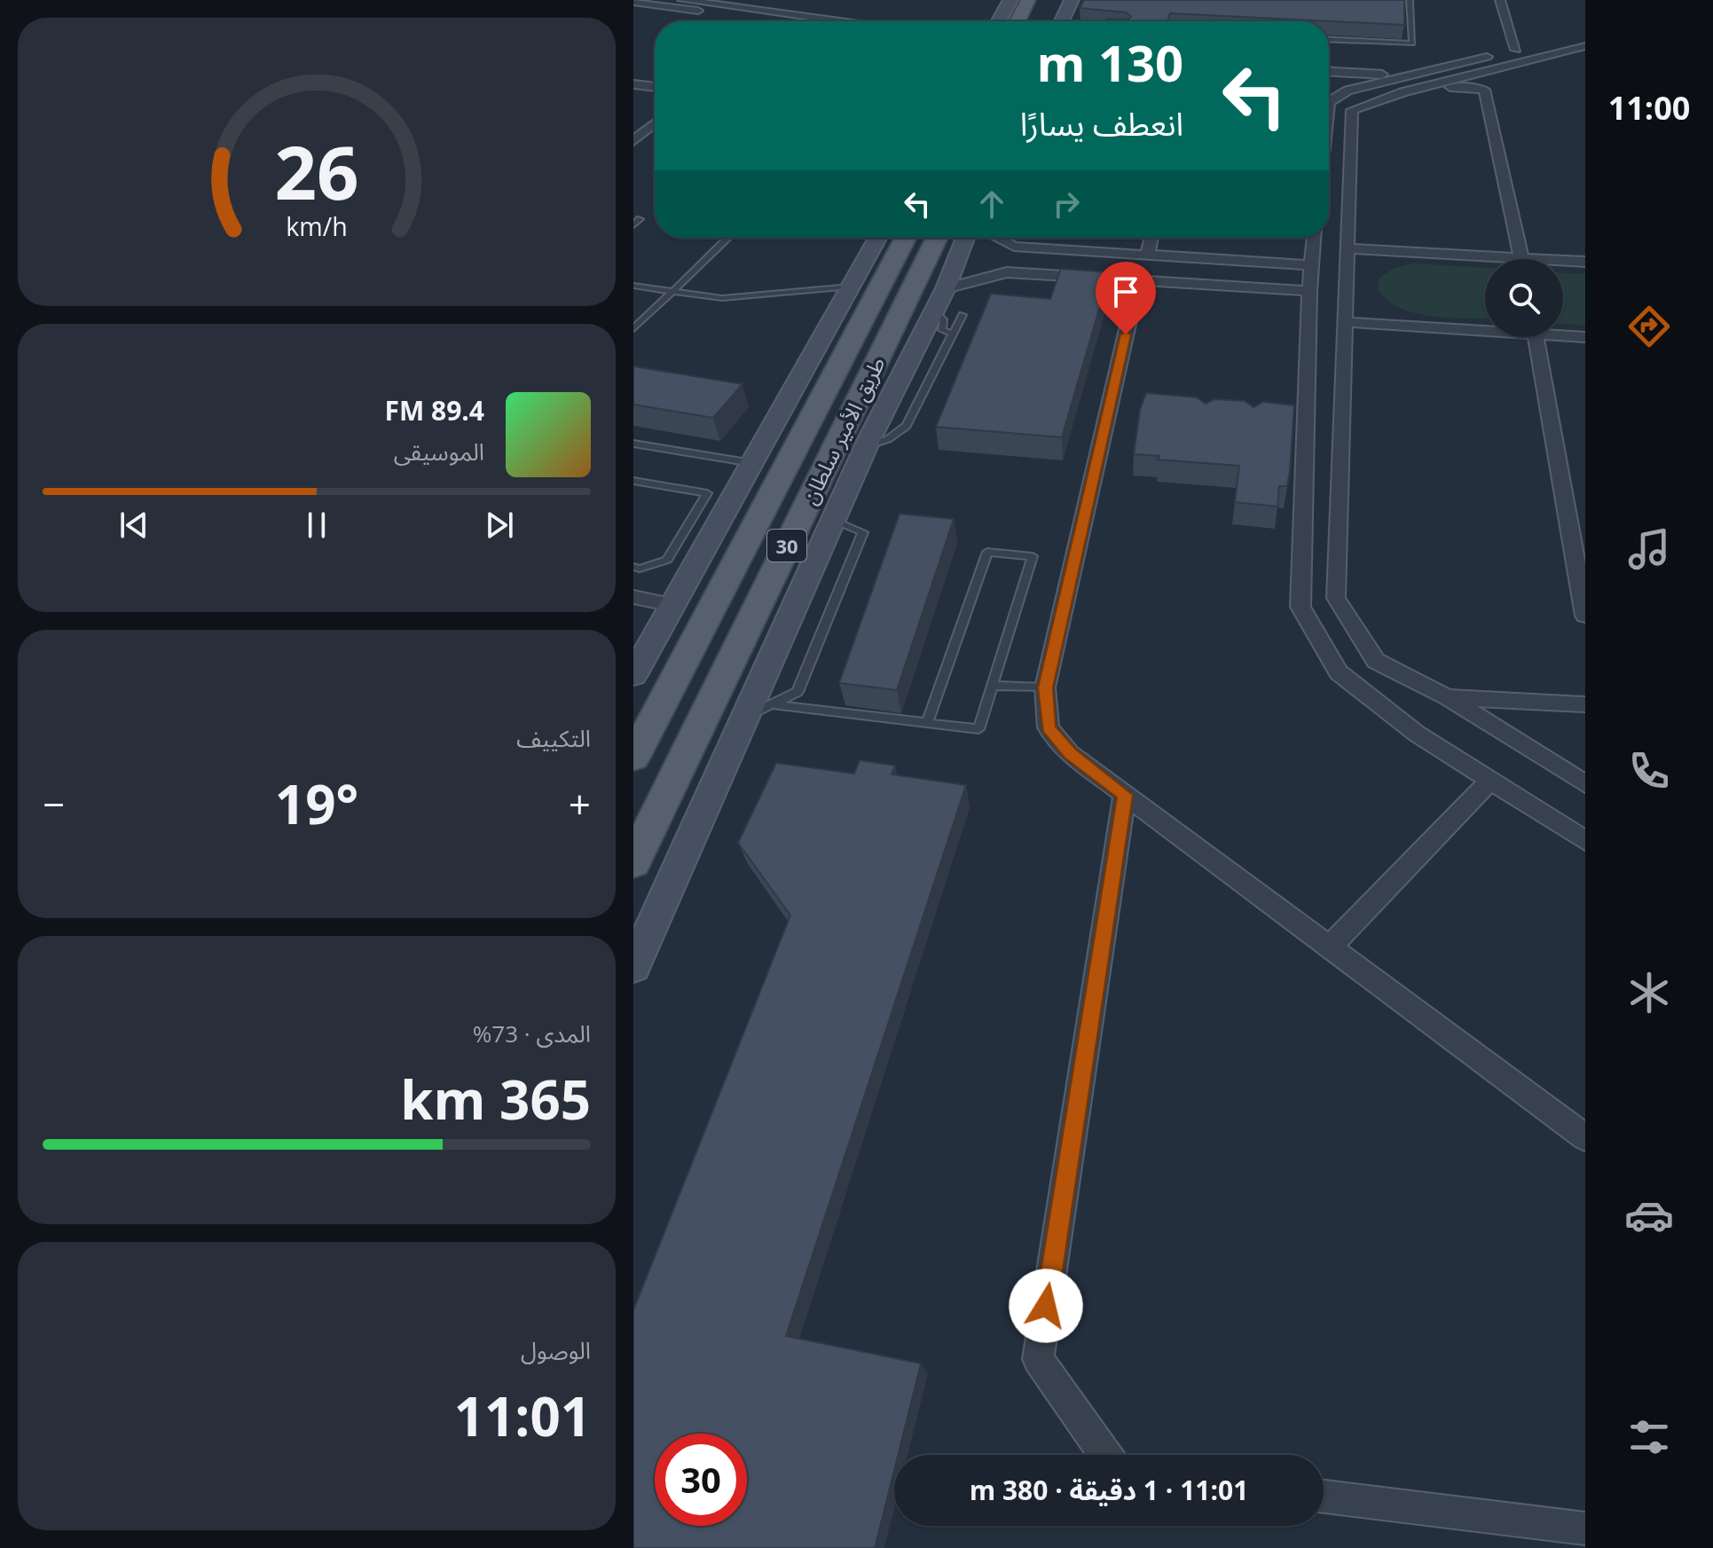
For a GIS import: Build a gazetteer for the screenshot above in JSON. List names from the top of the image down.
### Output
{
  "streets": {
    "main road": ["طريق الأمير سلطان", "30"]
  },
  "page": {
    "tabs": "11:00",
    "turn": ["130 m", "انعطف يسارًا"],
    "song": ["89.4 FM", "الموسيقى"],
    "tile": [
      "التكييف",
      ["المدى · 73%", "365 km"],
      ["الوصول", "11:01"]
    ],
    "heat": ["−", "19°", "+"],
    "limit": "30",
    "trip": "11:01 · 1 دقيقة · 380 m",
    "gauge": ["26", "km/h"]
  }
}
